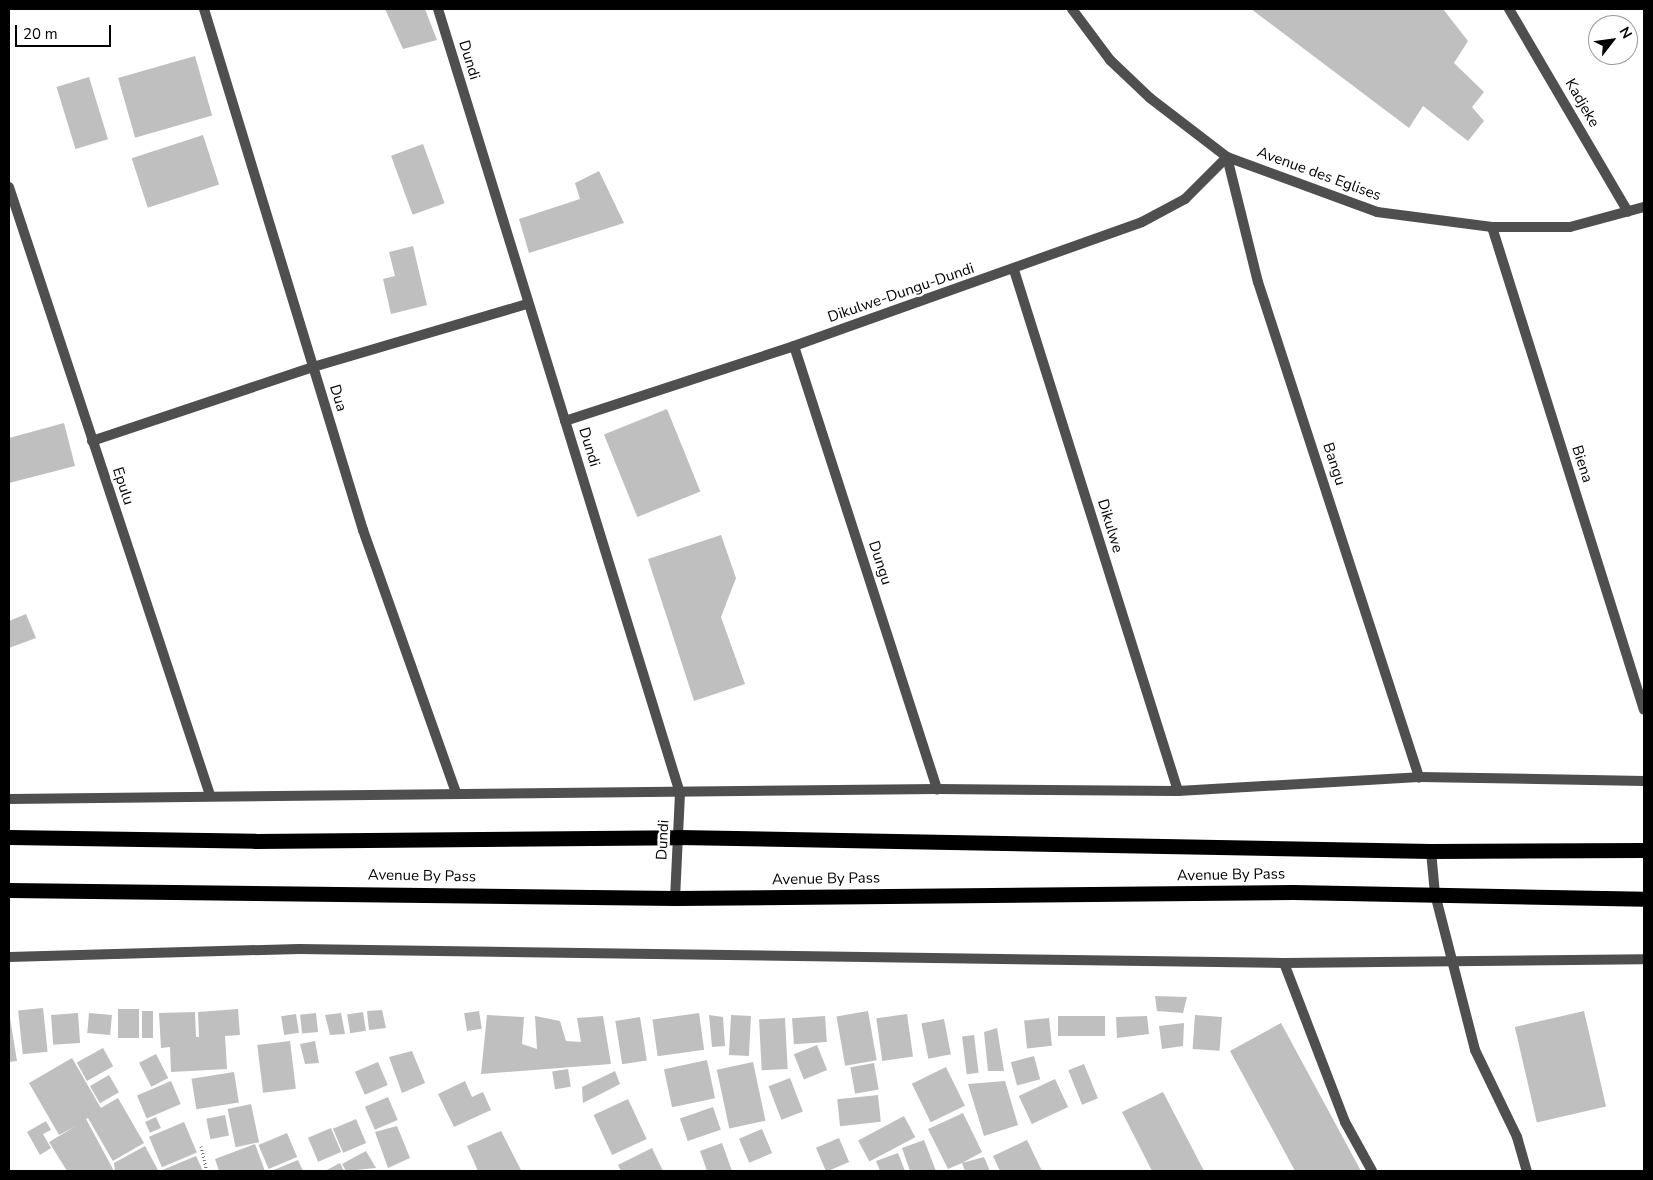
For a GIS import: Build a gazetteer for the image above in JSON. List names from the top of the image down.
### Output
{
  "streets": {
    "highway": ["Avenue By Pass"],
    "street": [
      "Dundi",
      "Kadjeke",
      "Avenue des Eglises",
      "Dikulwe-Dungu-Dundi",
      "Dua",
      "Bangu",
      "Biena",
      "Epulu",
      "Dikulwe",
      "Dungu"
    ]
  },
  "crossings": [
    ["Dundi", "Dikulwe-Dungu-Dundi"],
    ["Dundi", "Avenue By Pass"],
    ["Kadjeke", "Avenue des Eglises"],
    ["Avenue des Eglises", "Dikulwe-Dungu-Dundi"],
    ["Avenue des Eglises", "Bangu"],
    ["Avenue des Eglises", "Biena"],
    ["Dikulwe-Dungu-Dundi", "Bangu"],
    ["Dikulwe-Dungu-Dundi", "Dikulwe"],
    ["Dikulwe-Dungu-Dundi", "Dungu"]
  ],
  "scale_bar": "20 m",
  "north": "top right"
}
